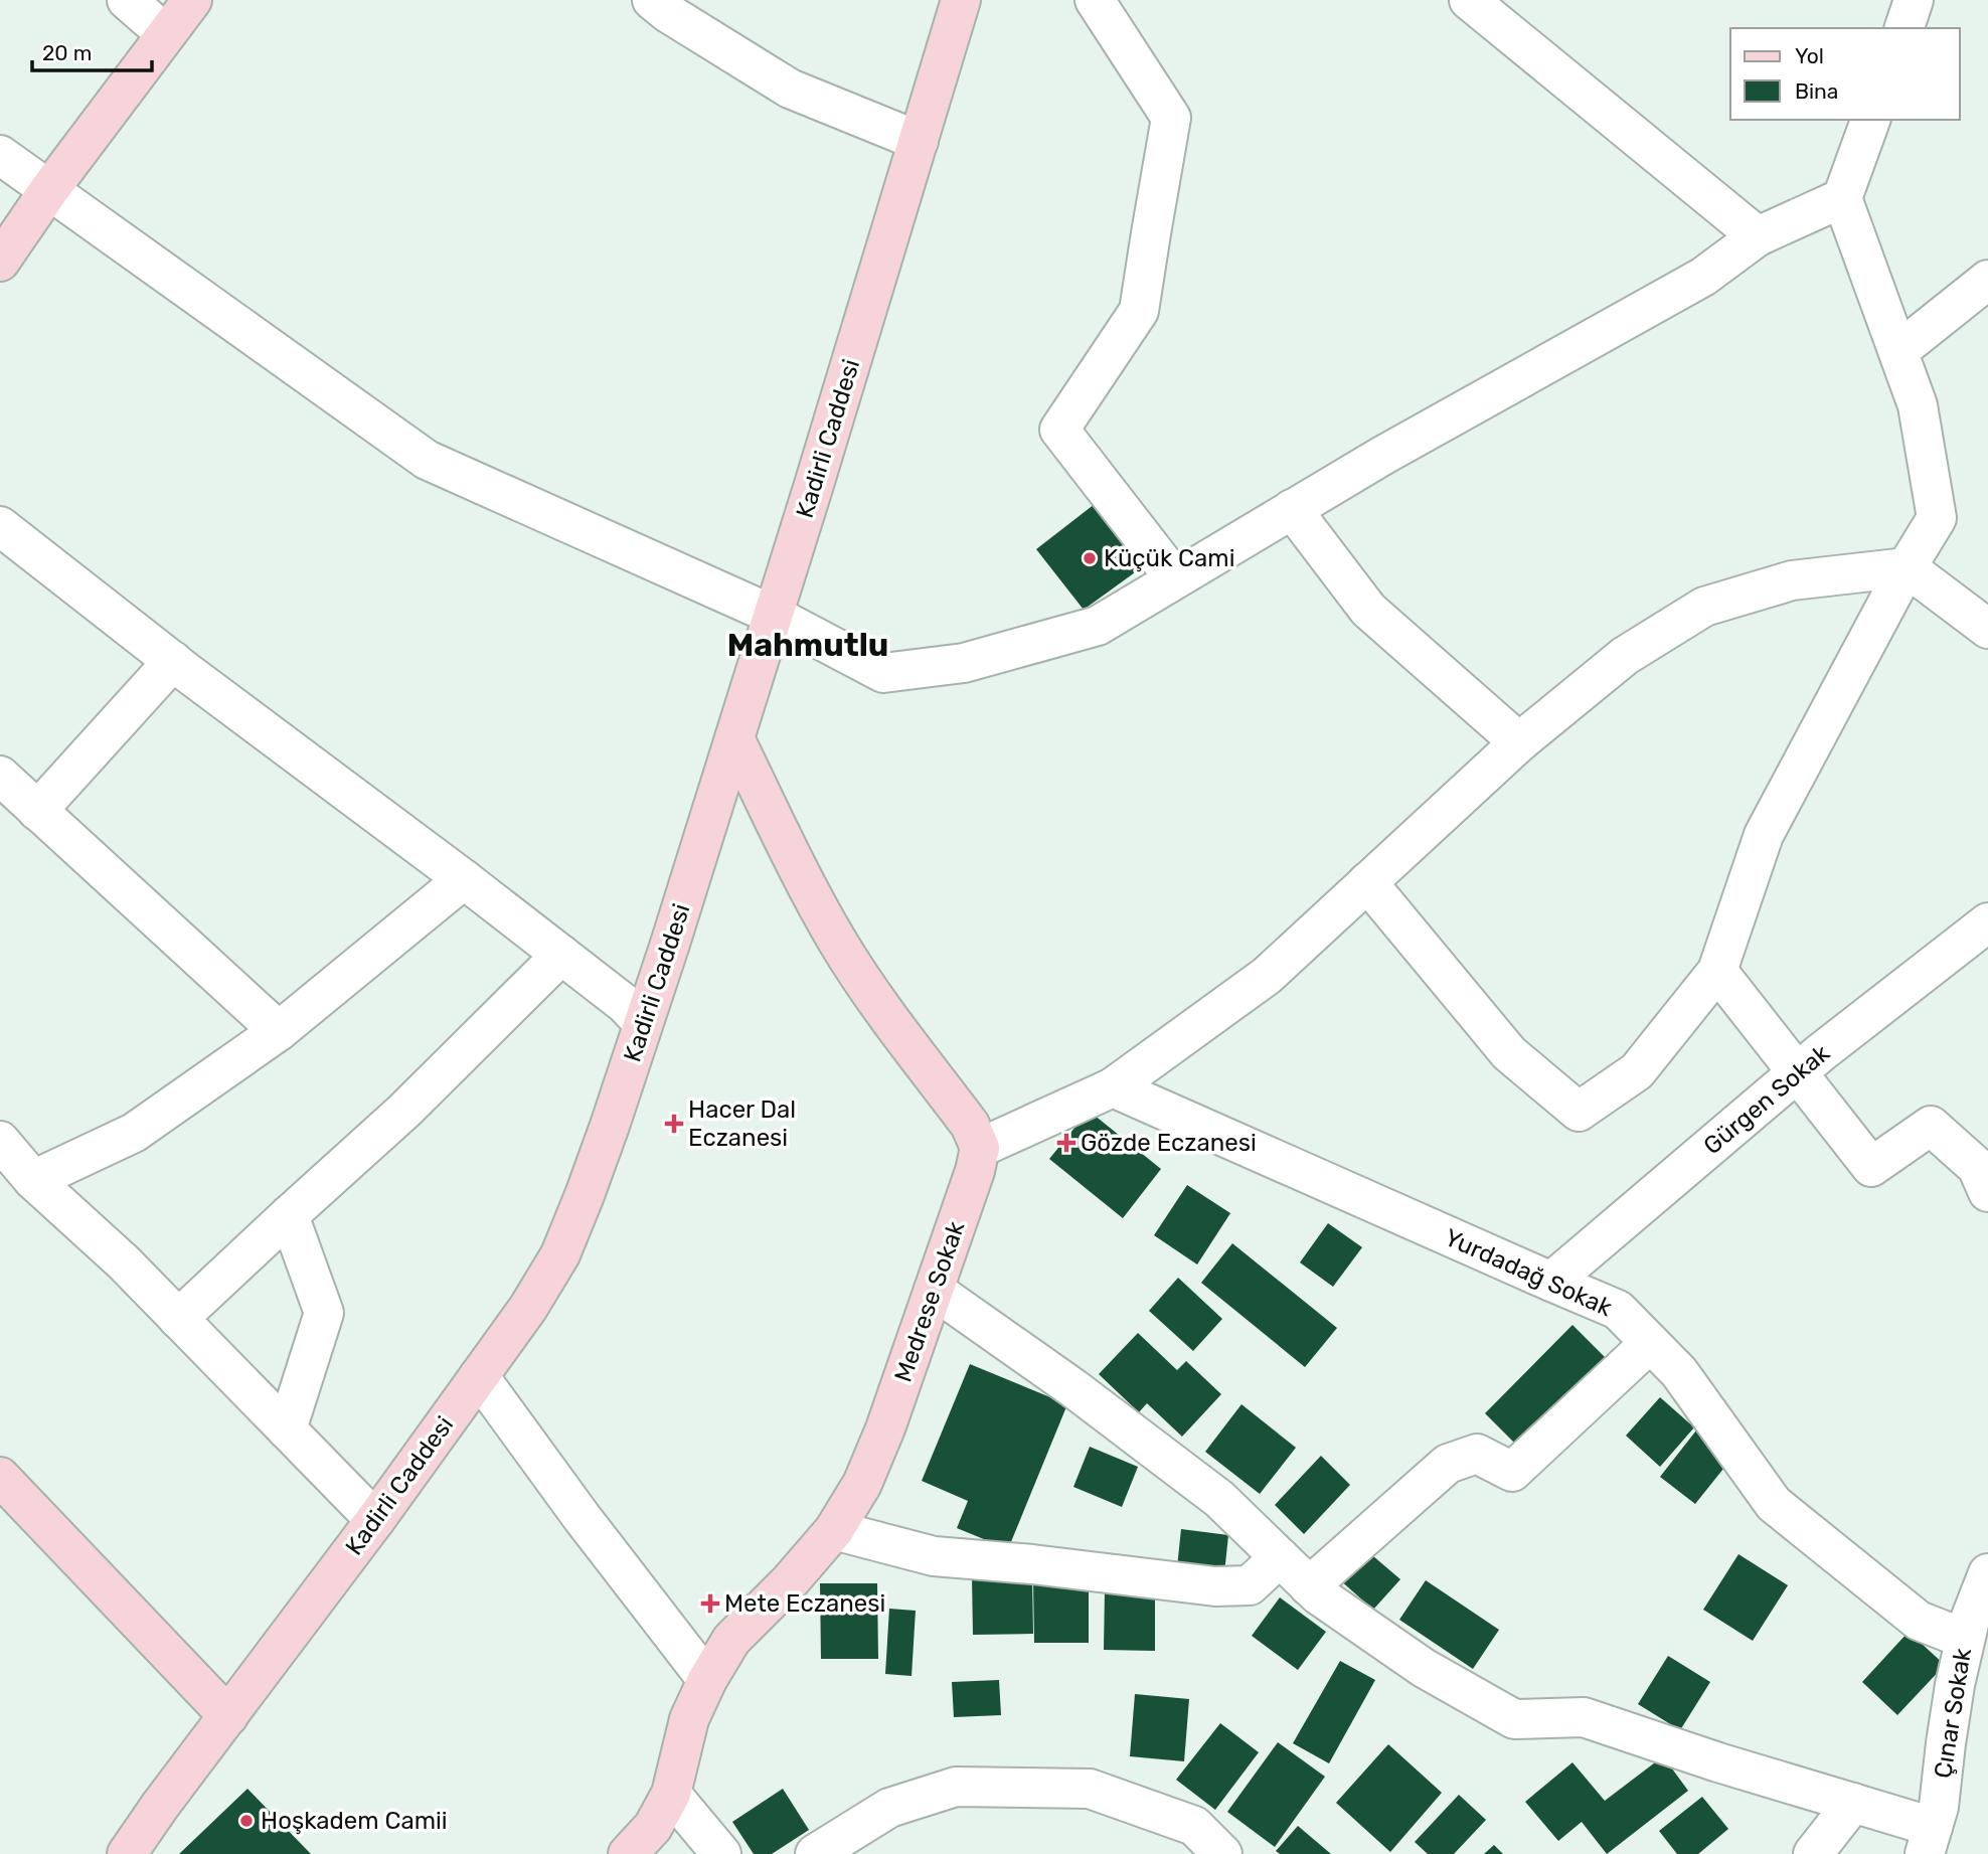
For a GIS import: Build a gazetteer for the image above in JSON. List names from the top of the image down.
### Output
{
  "streets": {
    "main road": ["Kadirli Caddesi", "Medrese Sokak"],
    "street": ["Gürgen Sokak", "Yurdadağ Sokak", "Çınar Sokak"]
  },
  "crossings": [
    ["Gürgen Sokak", "Yurdadağ Sokak"],
    ["Yurdadağ Sokak", "Çınar Sokak"]
  ],
  "districts": ["Mahmutlu"],
  "places": {
    "other": ["Küçük Cami", "Hoşkadem Camii"],
    "health": ["Hacer Dal Eczanesi", "Gözde Eczanesi", "Mete Eczanesi"]
  },
  "legend": ["Yol", "Bina"],
  "scale_bar": "20 m"
}
